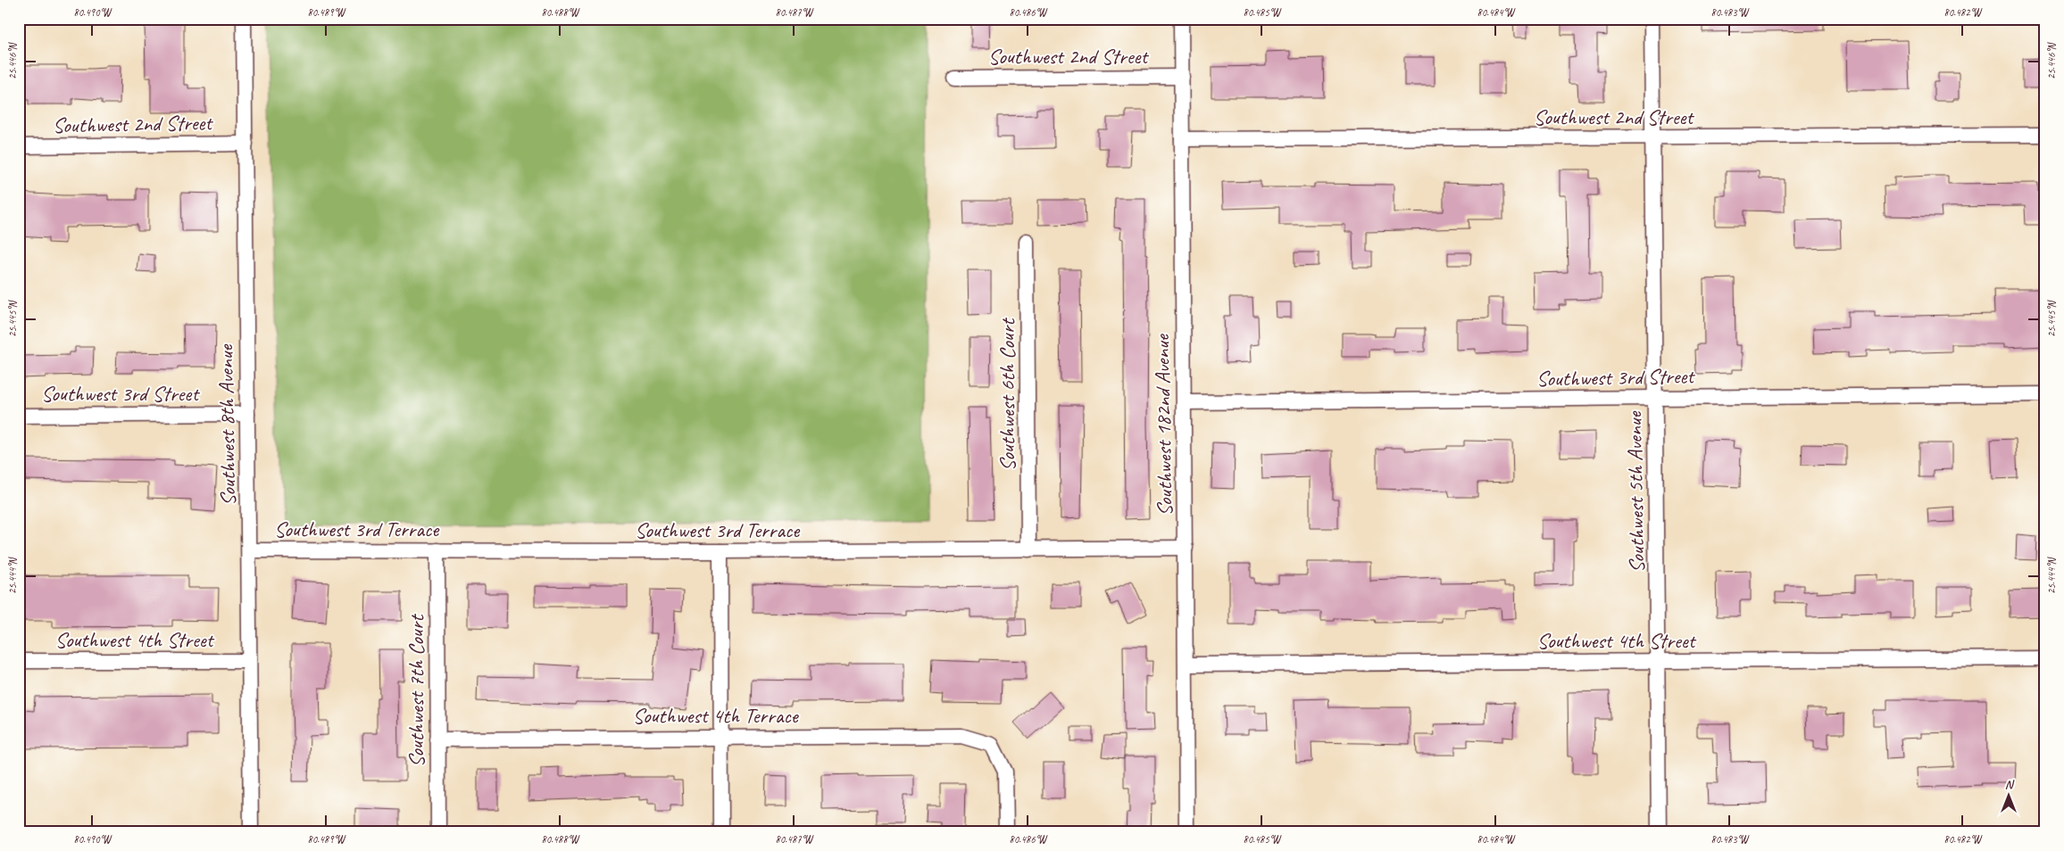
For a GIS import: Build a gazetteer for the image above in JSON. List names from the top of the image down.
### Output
{
  "streets": {
    "street": [
      "Southwest 2nd Street",
      "Southwest 3rd Street",
      "Southwest 6th Court",
      "Southwest 8th Avenue",
      "Southwest 182nd Avenue",
      "Southwest 5th Avenue",
      "Southwest 3rd Terrace",
      "Southwest 4th Street",
      "Southwest 7th Court",
      "Southwest 4th Terrace"
    ]
  },
  "crossings": [
    ["Southwest 2nd Street", "Southwest 8th Avenue"],
    ["Southwest 2nd Street", "Southwest 182nd Avenue"],
    ["Southwest 2nd Street", "Southwest 5th Avenue"],
    ["Southwest 3rd Street", "Southwest 8th Avenue"],
    ["Southwest 3rd Street", "Southwest 182nd Avenue"],
    ["Southwest 3rd Street", "Southwest 5th Avenue"],
    ["Southwest 6th Court", "Southwest 3rd Terrace"],
    ["Southwest 8th Avenue", "Southwest 3rd Terrace"],
    ["Southwest 8th Avenue", "Southwest 4th Street"],
    ["Southwest 182nd Avenue", "Southwest 3rd Terrace"],
    ["Southwest 182nd Avenue", "Southwest 4th Street"],
    ["Southwest 5th Avenue", "Southwest 4th Street"],
    ["Southwest 3rd Terrace", "Southwest 7th Court"],
    ["Southwest 7th Court", "Southwest 4th Terrace"]
  ],
  "north": "top",
  "coordinates": [
    "80.490°W",
    "80.489°W",
    "80.488°W",
    "80.487°W",
    "80.486°W",
    "80.485°W",
    "80.484°W",
    "80.483°W",
    "80.482°W",
    "25.446°N",
    "25.445°N",
    "25.444°N"
  ]
}
